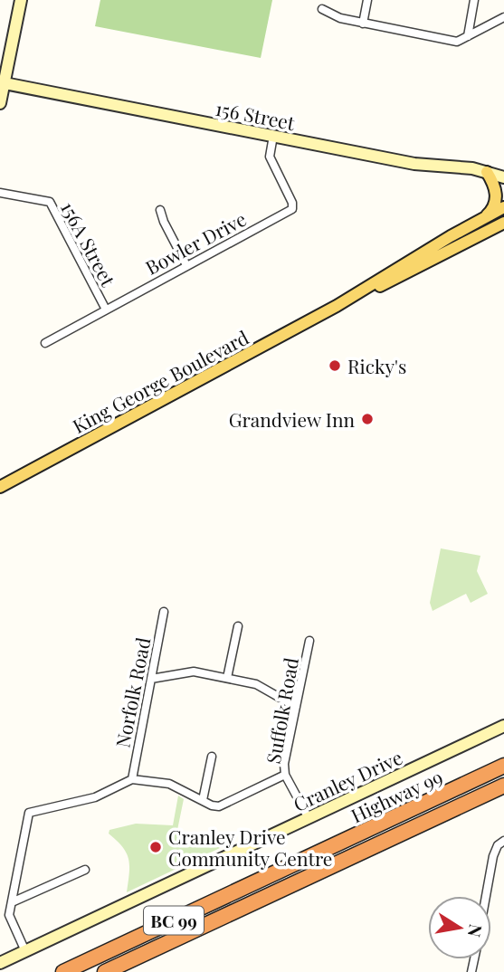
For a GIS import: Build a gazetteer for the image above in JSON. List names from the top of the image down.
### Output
{
  "streets": {
    "highway": ["Highway 99", "BC 99"],
    "main road": ["King George Boulevard"],
    "street": [
      "156 Street",
      "Bowler Drive",
      "156A Street",
      "Norfolk Road",
      "Suffolk Road",
      "Cranley Drive"
    ]
  },
  "crossings": [
    ["156 Street", "Bowler Drive"],
    ["Bowler Drive", "156A Street"],
    ["Suffolk Road", "Cranley Drive"]
  ],
  "places": ["Ricky's", "Grandview Inn", "Cranley Drive Community Centre"],
  "north": "right"
}
